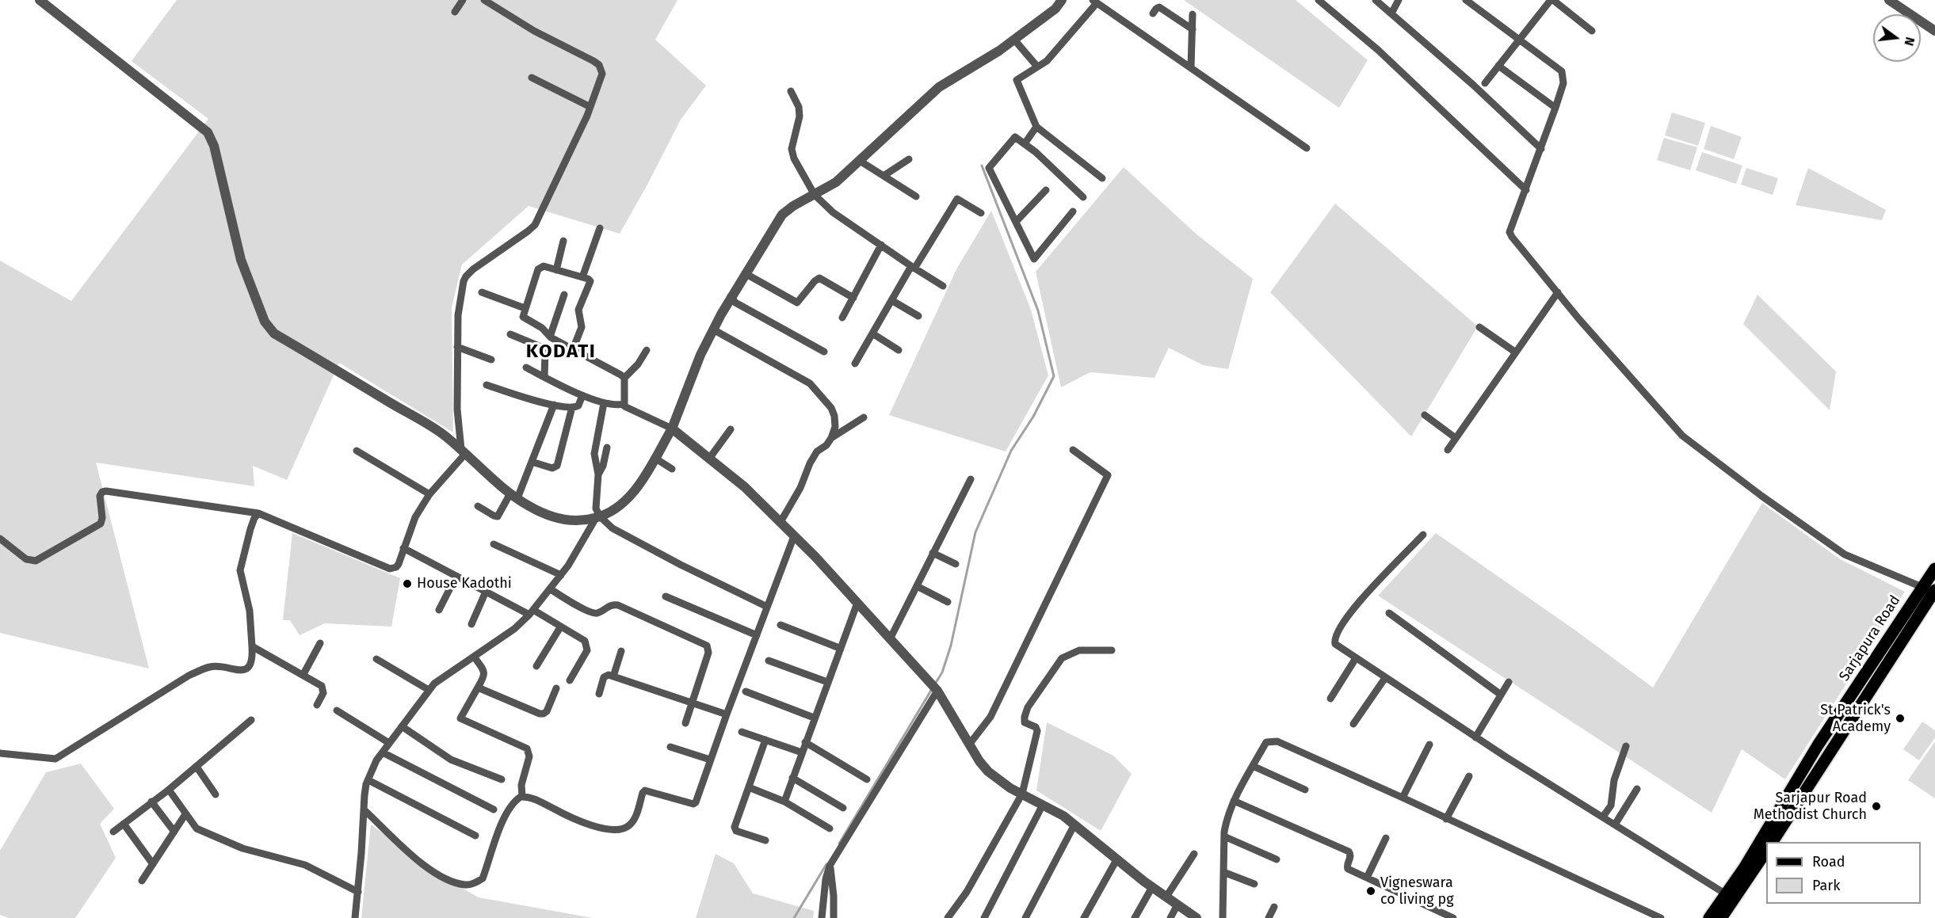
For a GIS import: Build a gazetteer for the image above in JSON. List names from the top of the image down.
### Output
{
  "streets": {
    "main road": ["Sarjapura Road"]
  },
  "districts": ["KODATI"],
  "places": [
    "House Kadothi",
    "St Patrick's Academy",
    "Sarjapur Road Methodist Church",
    "Vigneswara co living pg"
  ],
  "legend": ["Road", "Park"],
  "north": "right"
}
